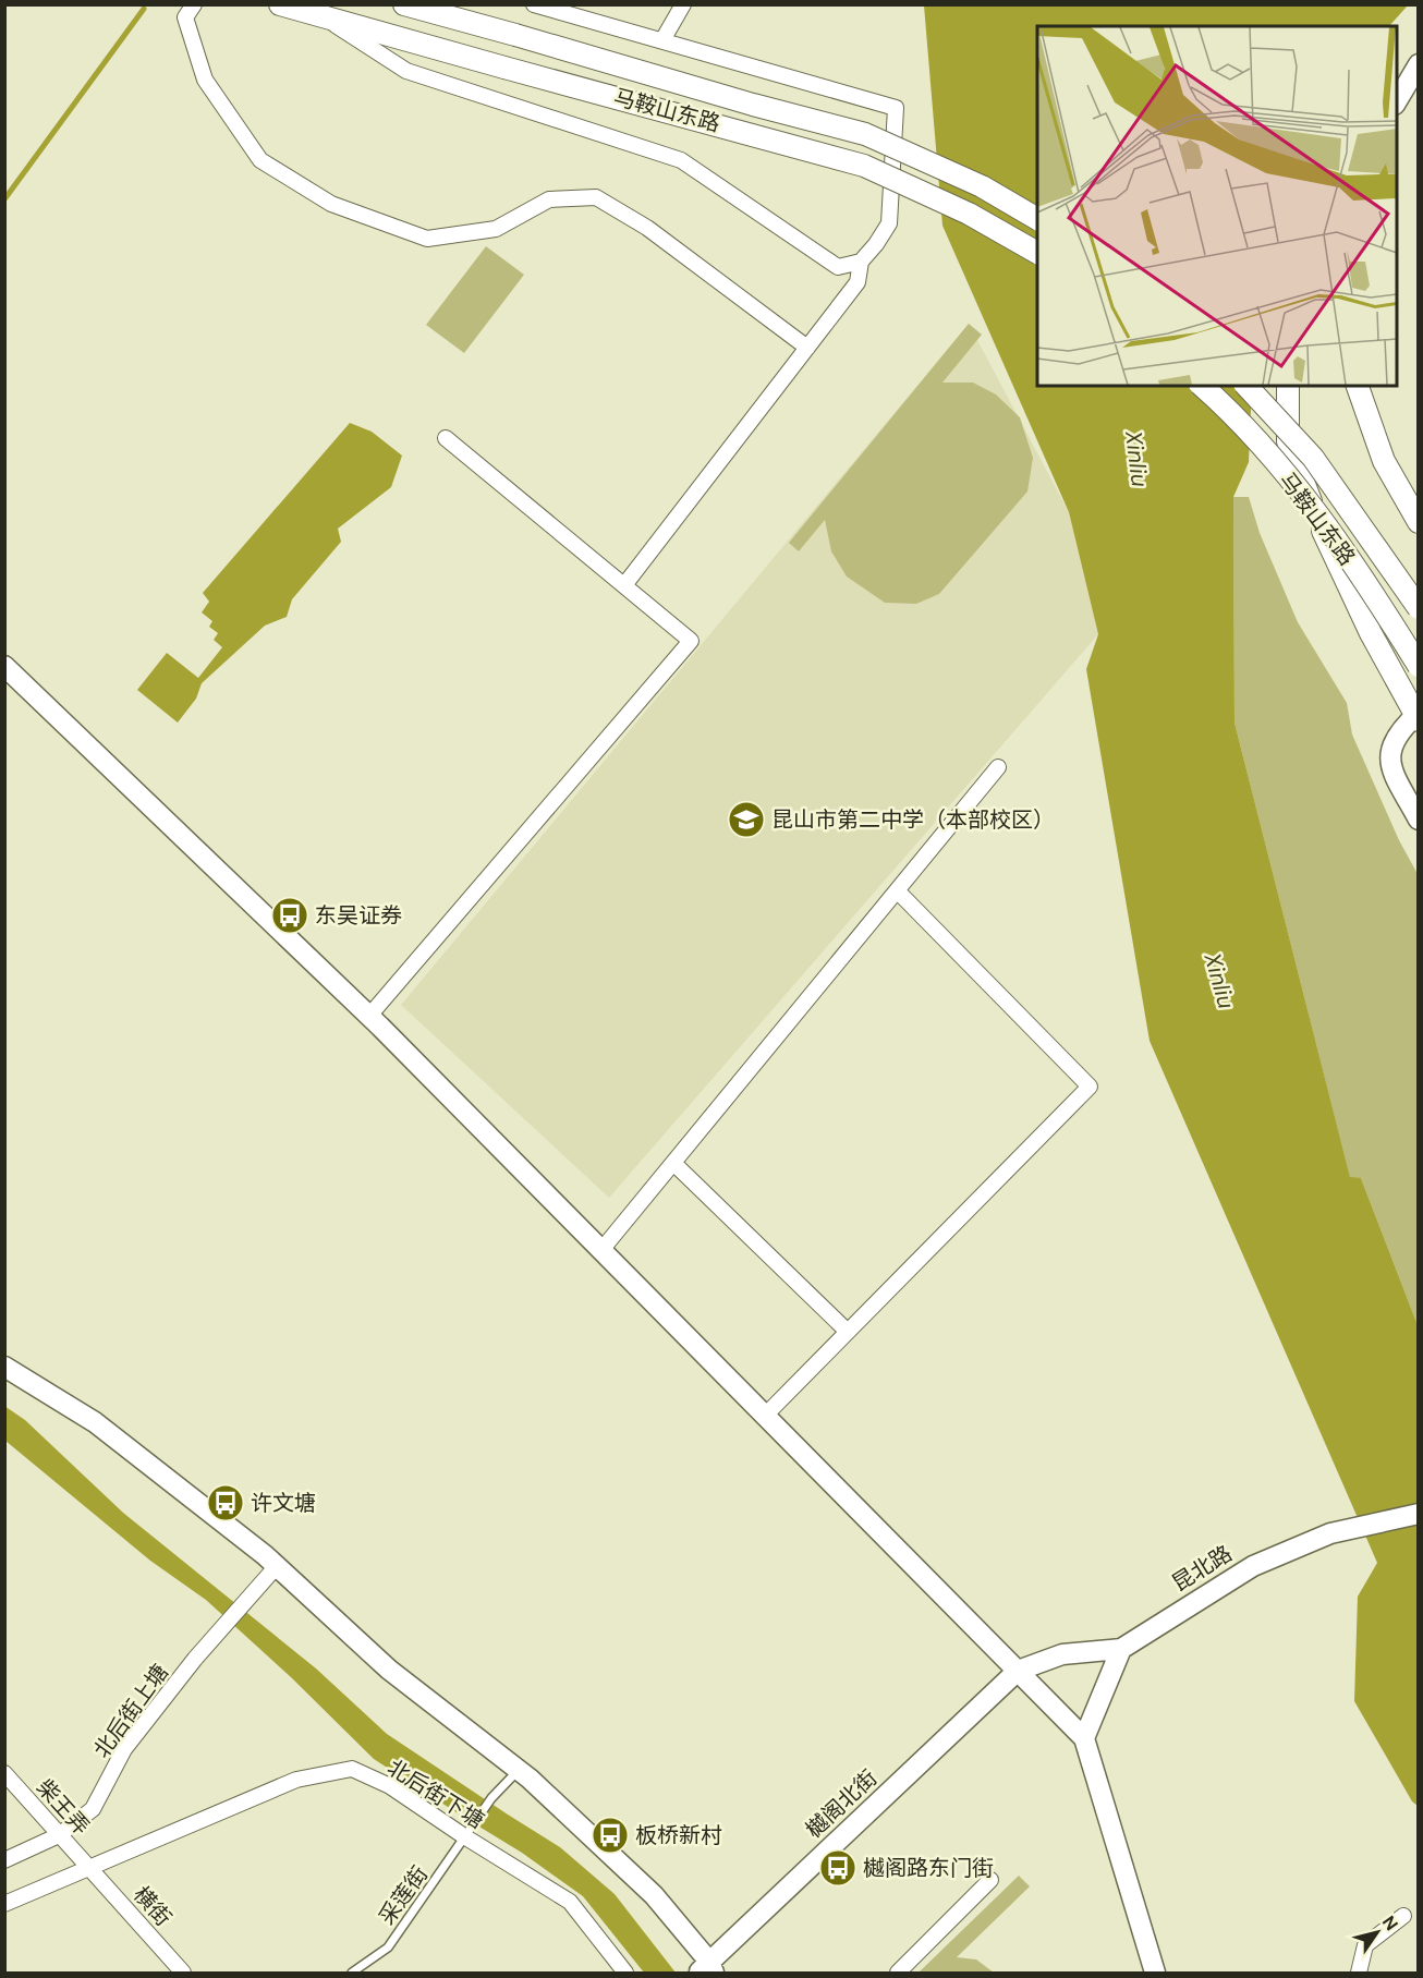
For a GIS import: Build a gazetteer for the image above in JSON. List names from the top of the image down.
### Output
{
  "streets": {
    "main road": ["马鞍山东路"],
    "street": [
      "昆北路",
      "北后街上塘",
      "北后街下塘",
      "樾阁北街",
      "柴王弄",
      "横街"
    ],
    "lane": ["采莲街"]
  },
  "crossings": [
    ["昆北路", "樾阁北街"],
    ["北后街上塘", "柴王弄"],
    ["北后街下塘", "柴王弄"],
    ["北后街下塘", "采莲街"],
    ["北后街下塘", "横街"],
    ["柴王弄", "横街"]
  ],
  "water": ["Xinliu"],
  "places": {
    "school or university": ["昆山市第二中学（本部校区）"],
    "bus stop": [
      "东吴证券",
      "许文塘",
      "板桥新村",
      "樾阁路东门街"
    ]
  },
  "north": "top right"
}
